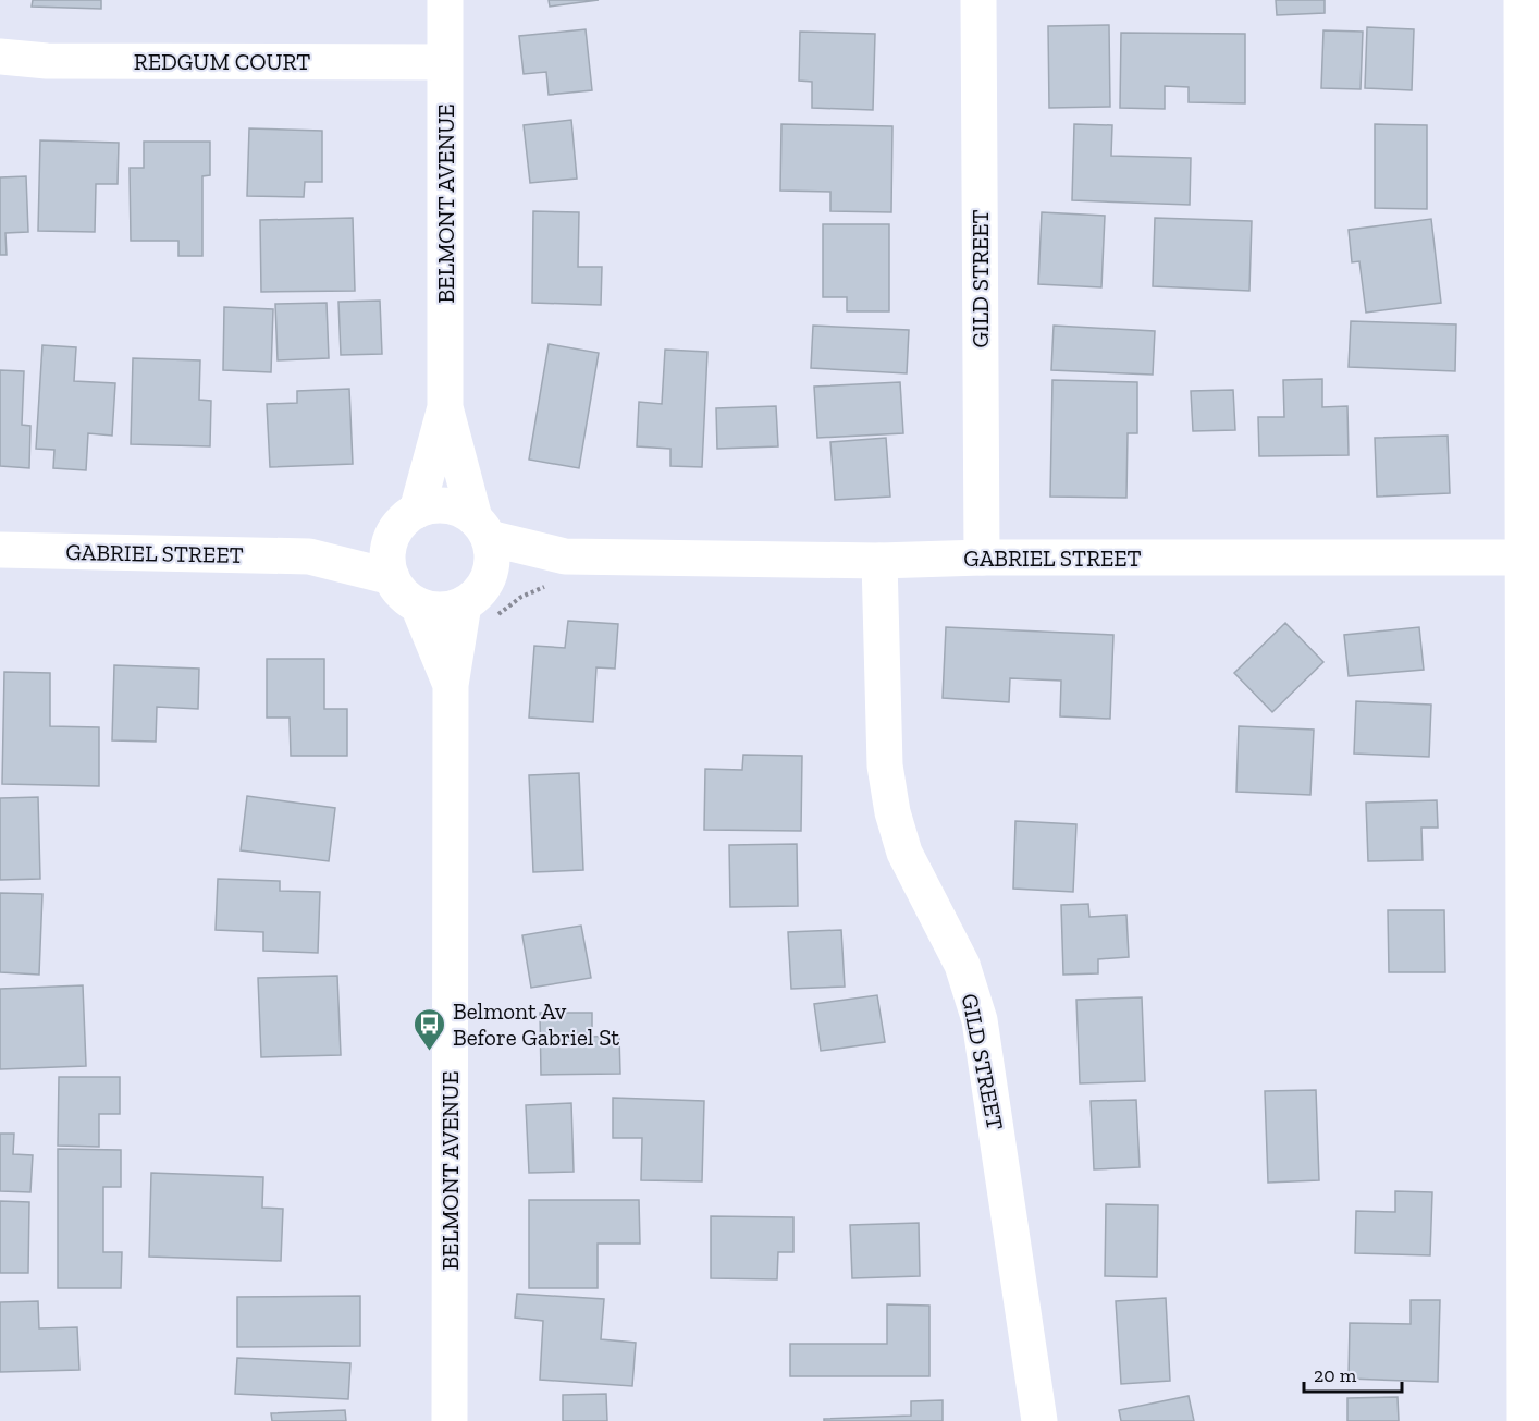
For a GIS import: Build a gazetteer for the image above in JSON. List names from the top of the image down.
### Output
{
  "streets": {
    "street": [
      "REDGUM COURT",
      "BELMONT AVENUE",
      "GILD STREET",
      "GABRIEL STREET"
    ]
  },
  "crossings": [
    ["REDGUM COURT", "BELMONT AVENUE"],
    ["BELMONT AVENUE", "GABRIEL STREET"],
    ["GILD STREET", "GABRIEL STREET"]
  ],
  "places": {
    "bus stop": ["Belmont Av Before Gabriel St"]
  },
  "scale_bar": "20 m"
}
